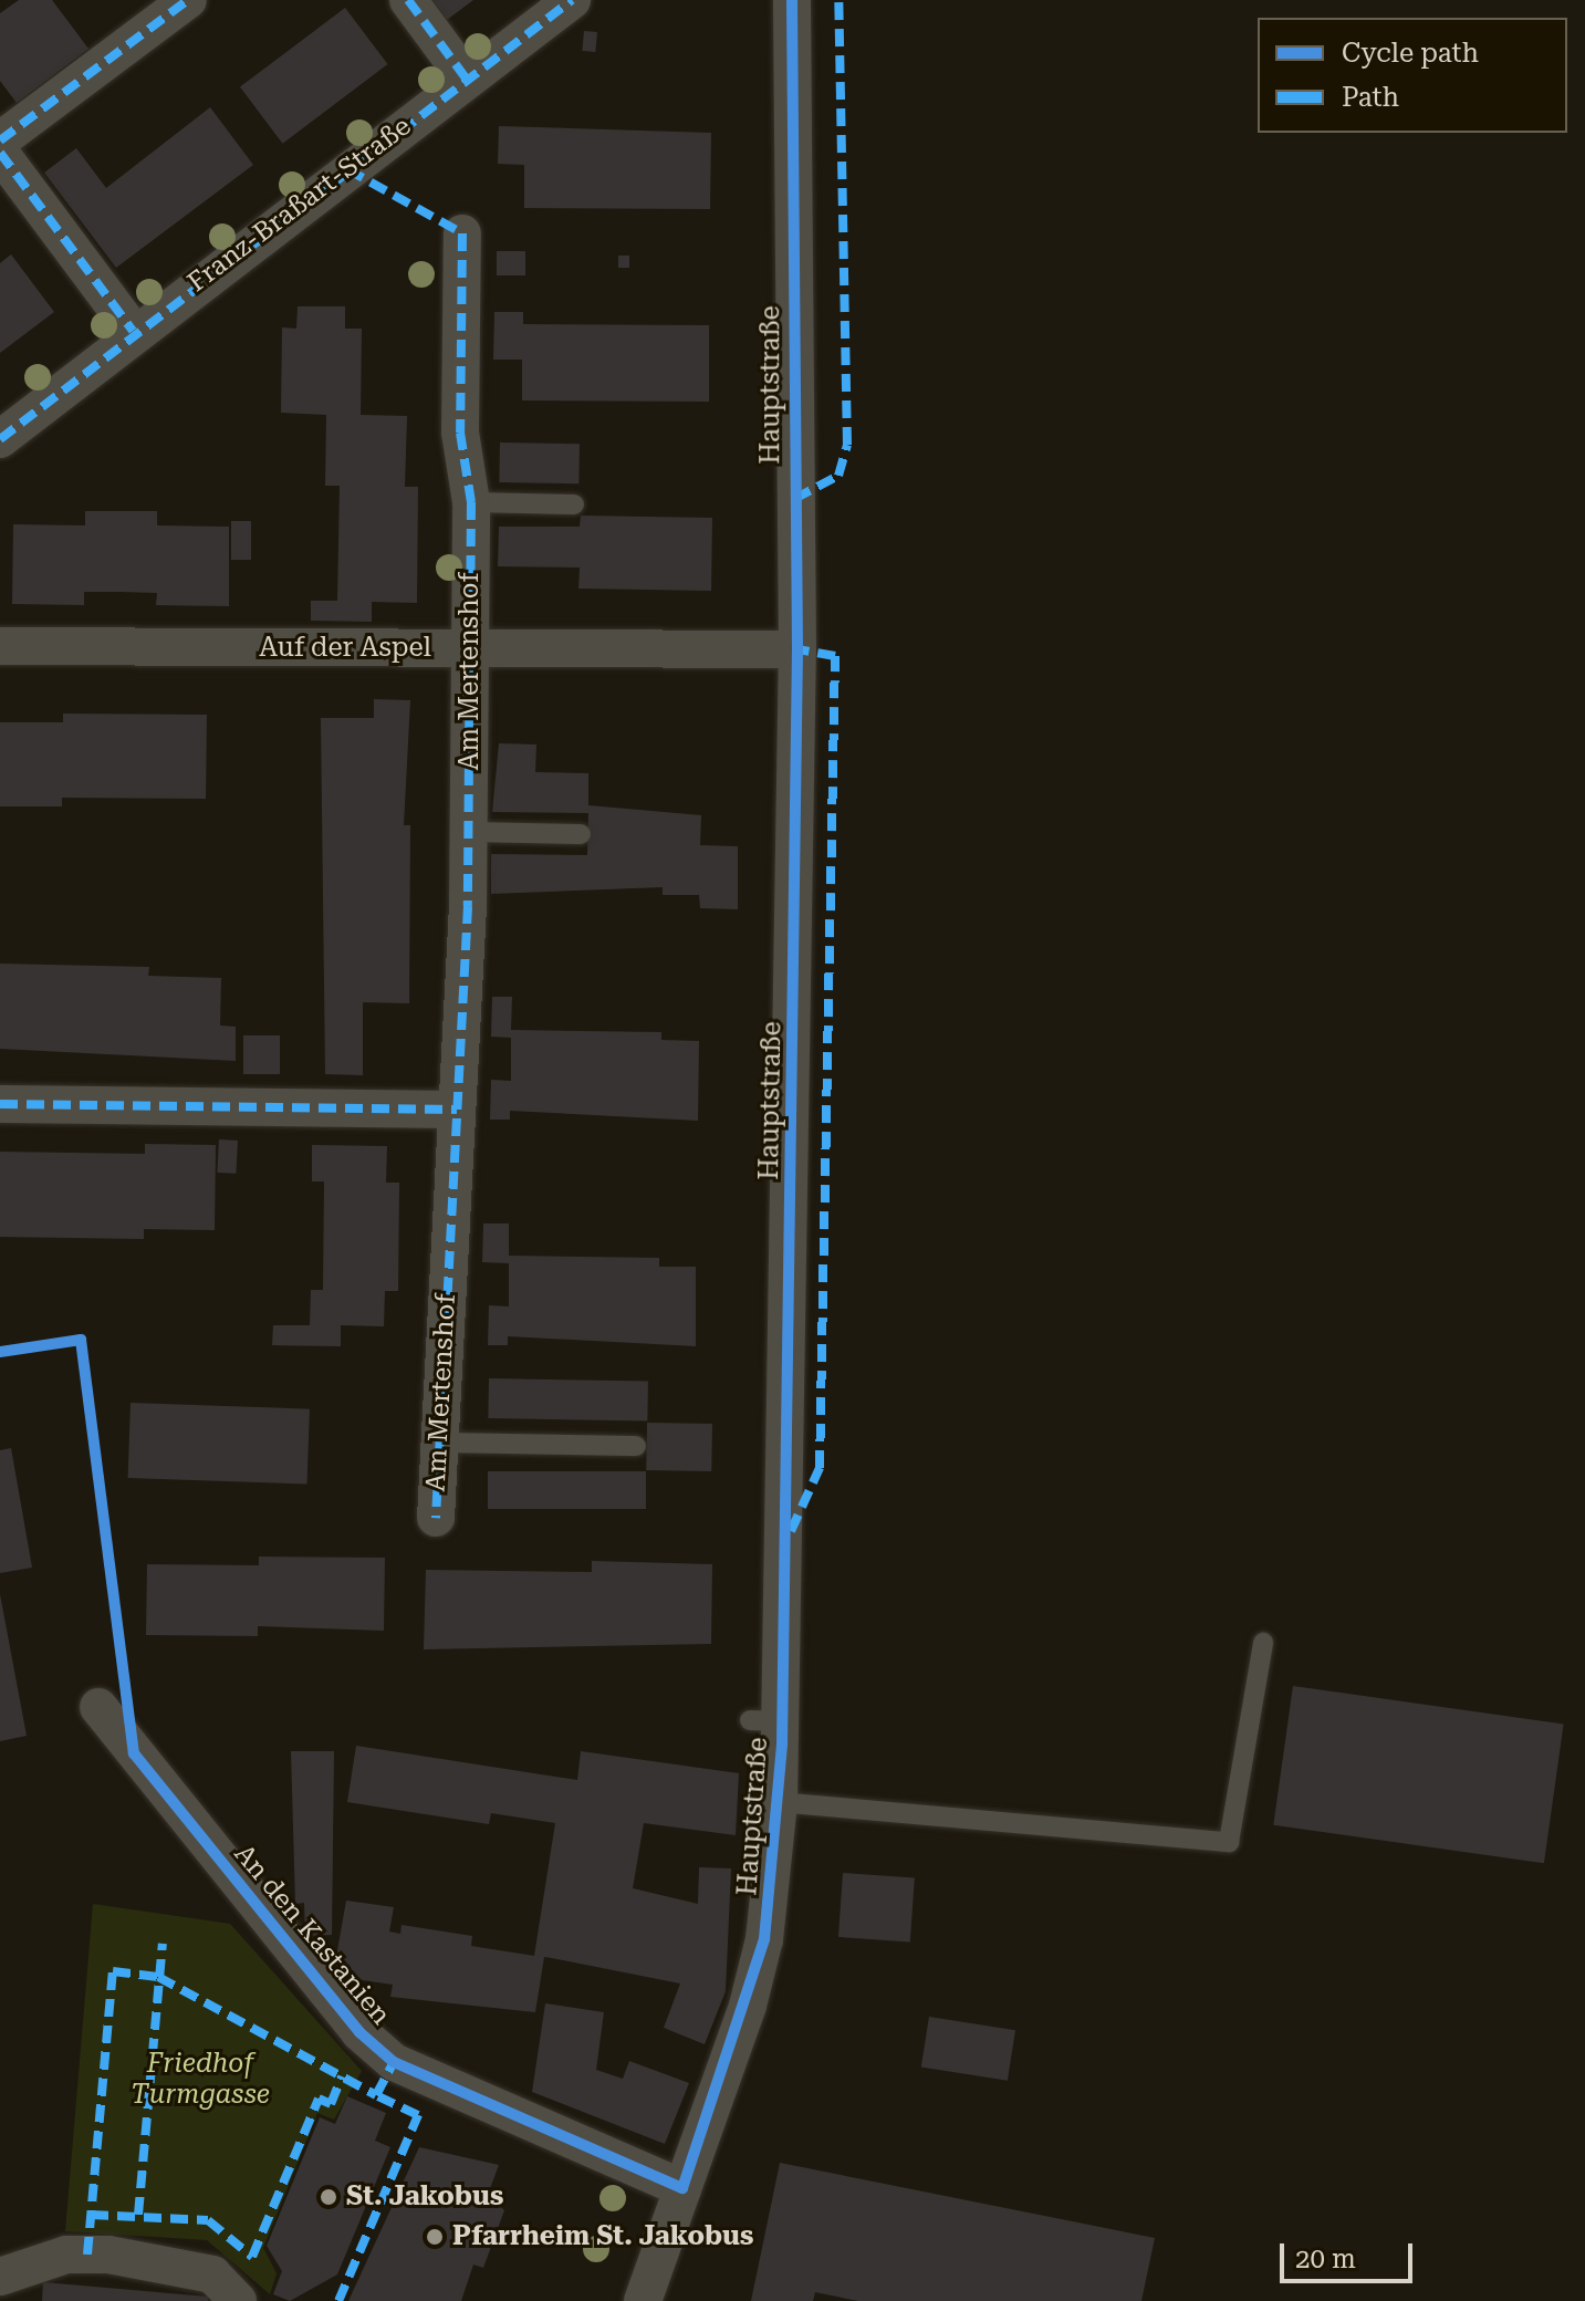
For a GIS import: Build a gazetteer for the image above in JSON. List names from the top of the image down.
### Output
{
  "streets": {
    "street": [
      "Franz-Braßart-Straße",
      "Hauptstraße",
      "Auf der Aspel",
      "Am Mertenshof",
      "An den Kastanien"
    ]
  },
  "crossings": [
    ["Hauptstraße", "Auf der Aspel"],
    ["Hauptstraße", "An den Kastanien"],
    ["Auf der Aspel", "Am Mertenshof"]
  ],
  "parks": ["Friedhof Turmgasse"],
  "places": ["St. Jakobus", "Pfarrheim St. Jakobus"],
  "legend": ["Cycle path", "Path"],
  "scale_bar": "20 m"
}
